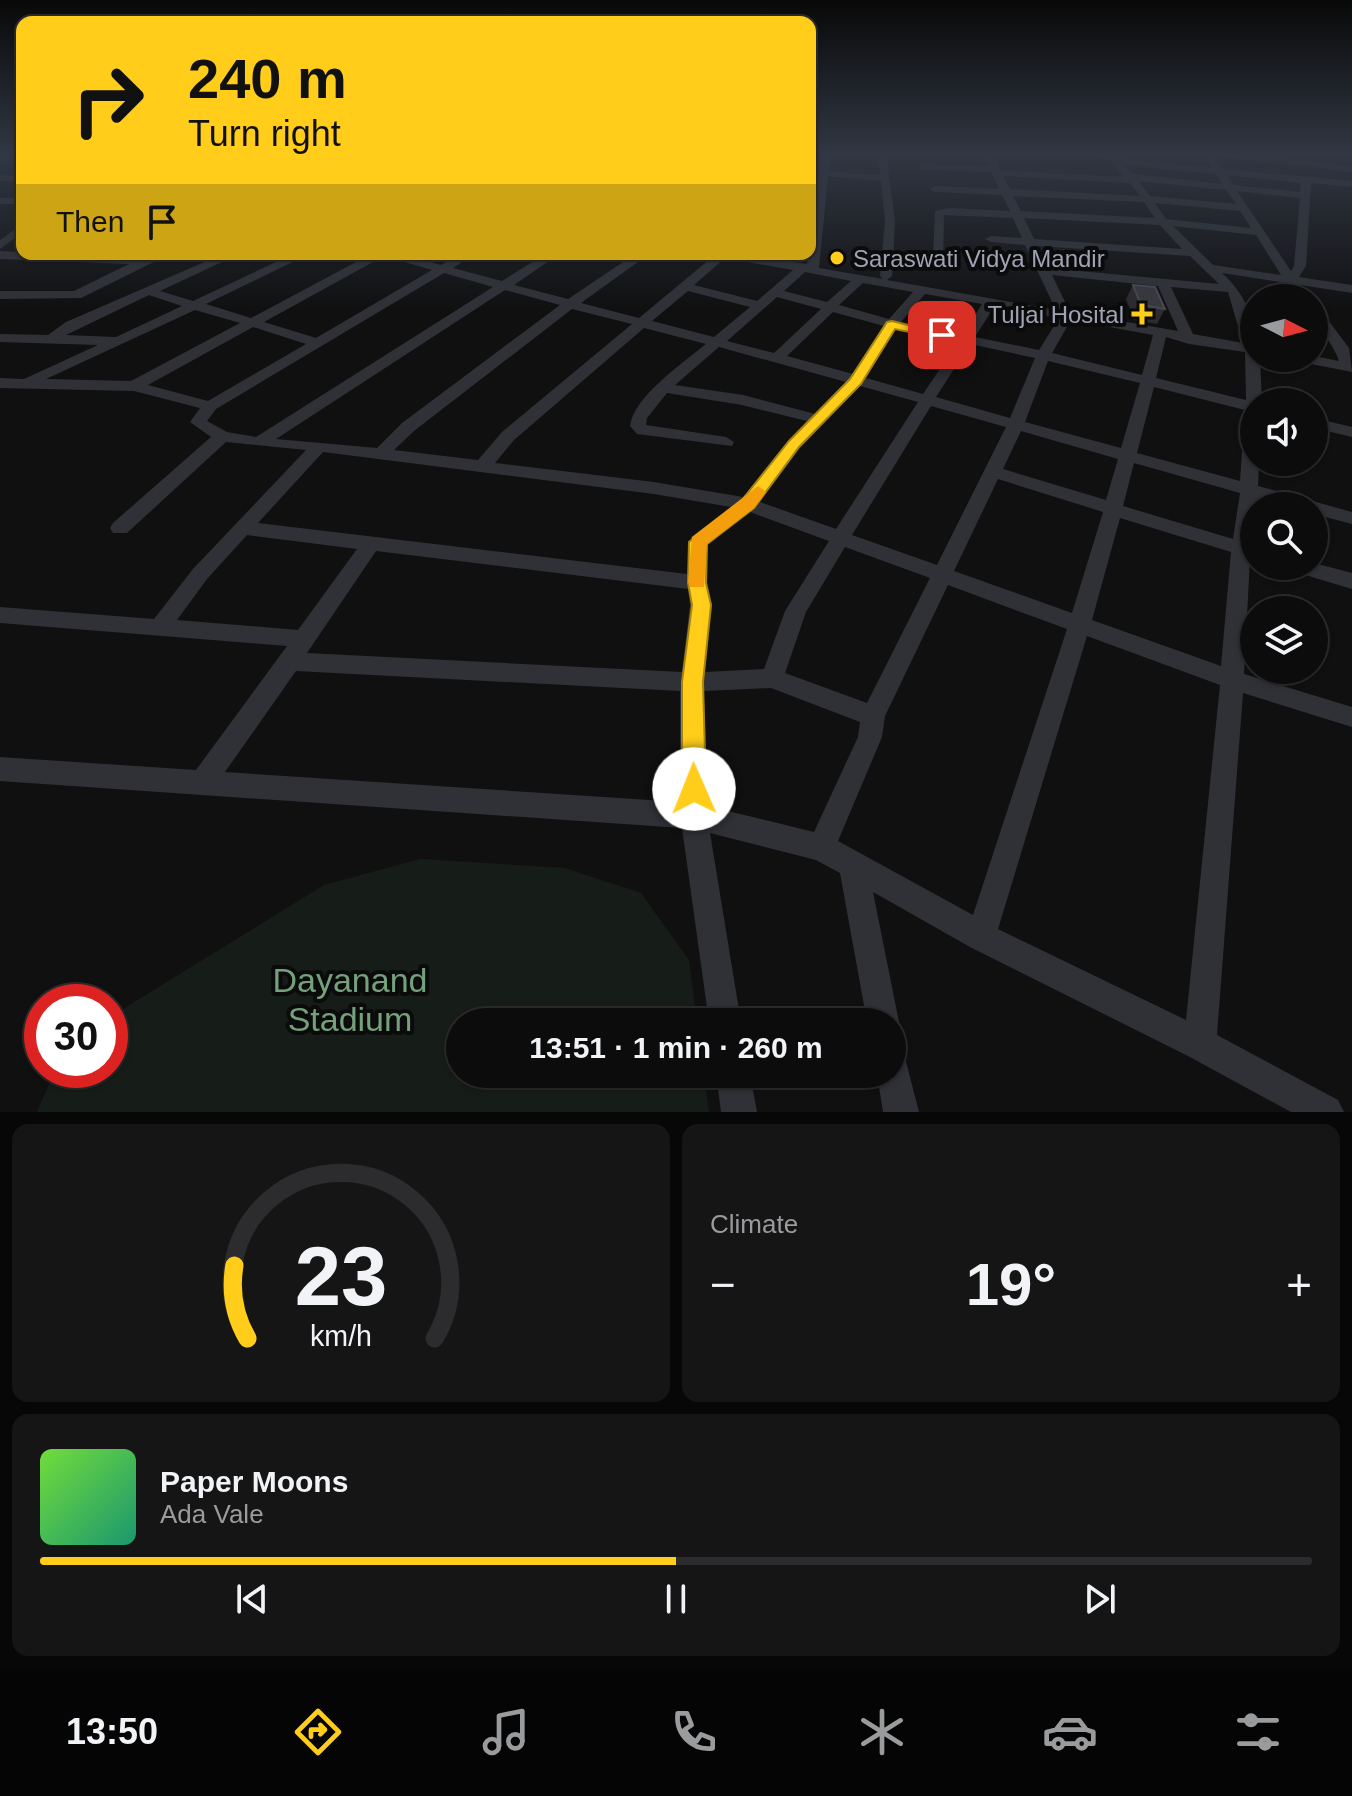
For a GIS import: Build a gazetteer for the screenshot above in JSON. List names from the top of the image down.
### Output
{
  "parks": ["Dayanand Stadium"],
  "places": {
    "other": ["Saraswati Vidya Mandir"],
    "health": ["Tuljai Hosital"]
  },
  "north": "right",
  "page": {
    "turn": ["240 m", "Turn right"],
    "then": "Then",
    "limit": "30",
    "trip": "13:51 · 1 min · 260 m",
    "tile": "Climate",
    "heat": ["−", "19°", "+"],
    "song": ["Paper Moons", "Ada Vale"],
    "tabs": "13:50",
    "gauge": ["23", "km/h"]
  }
}
